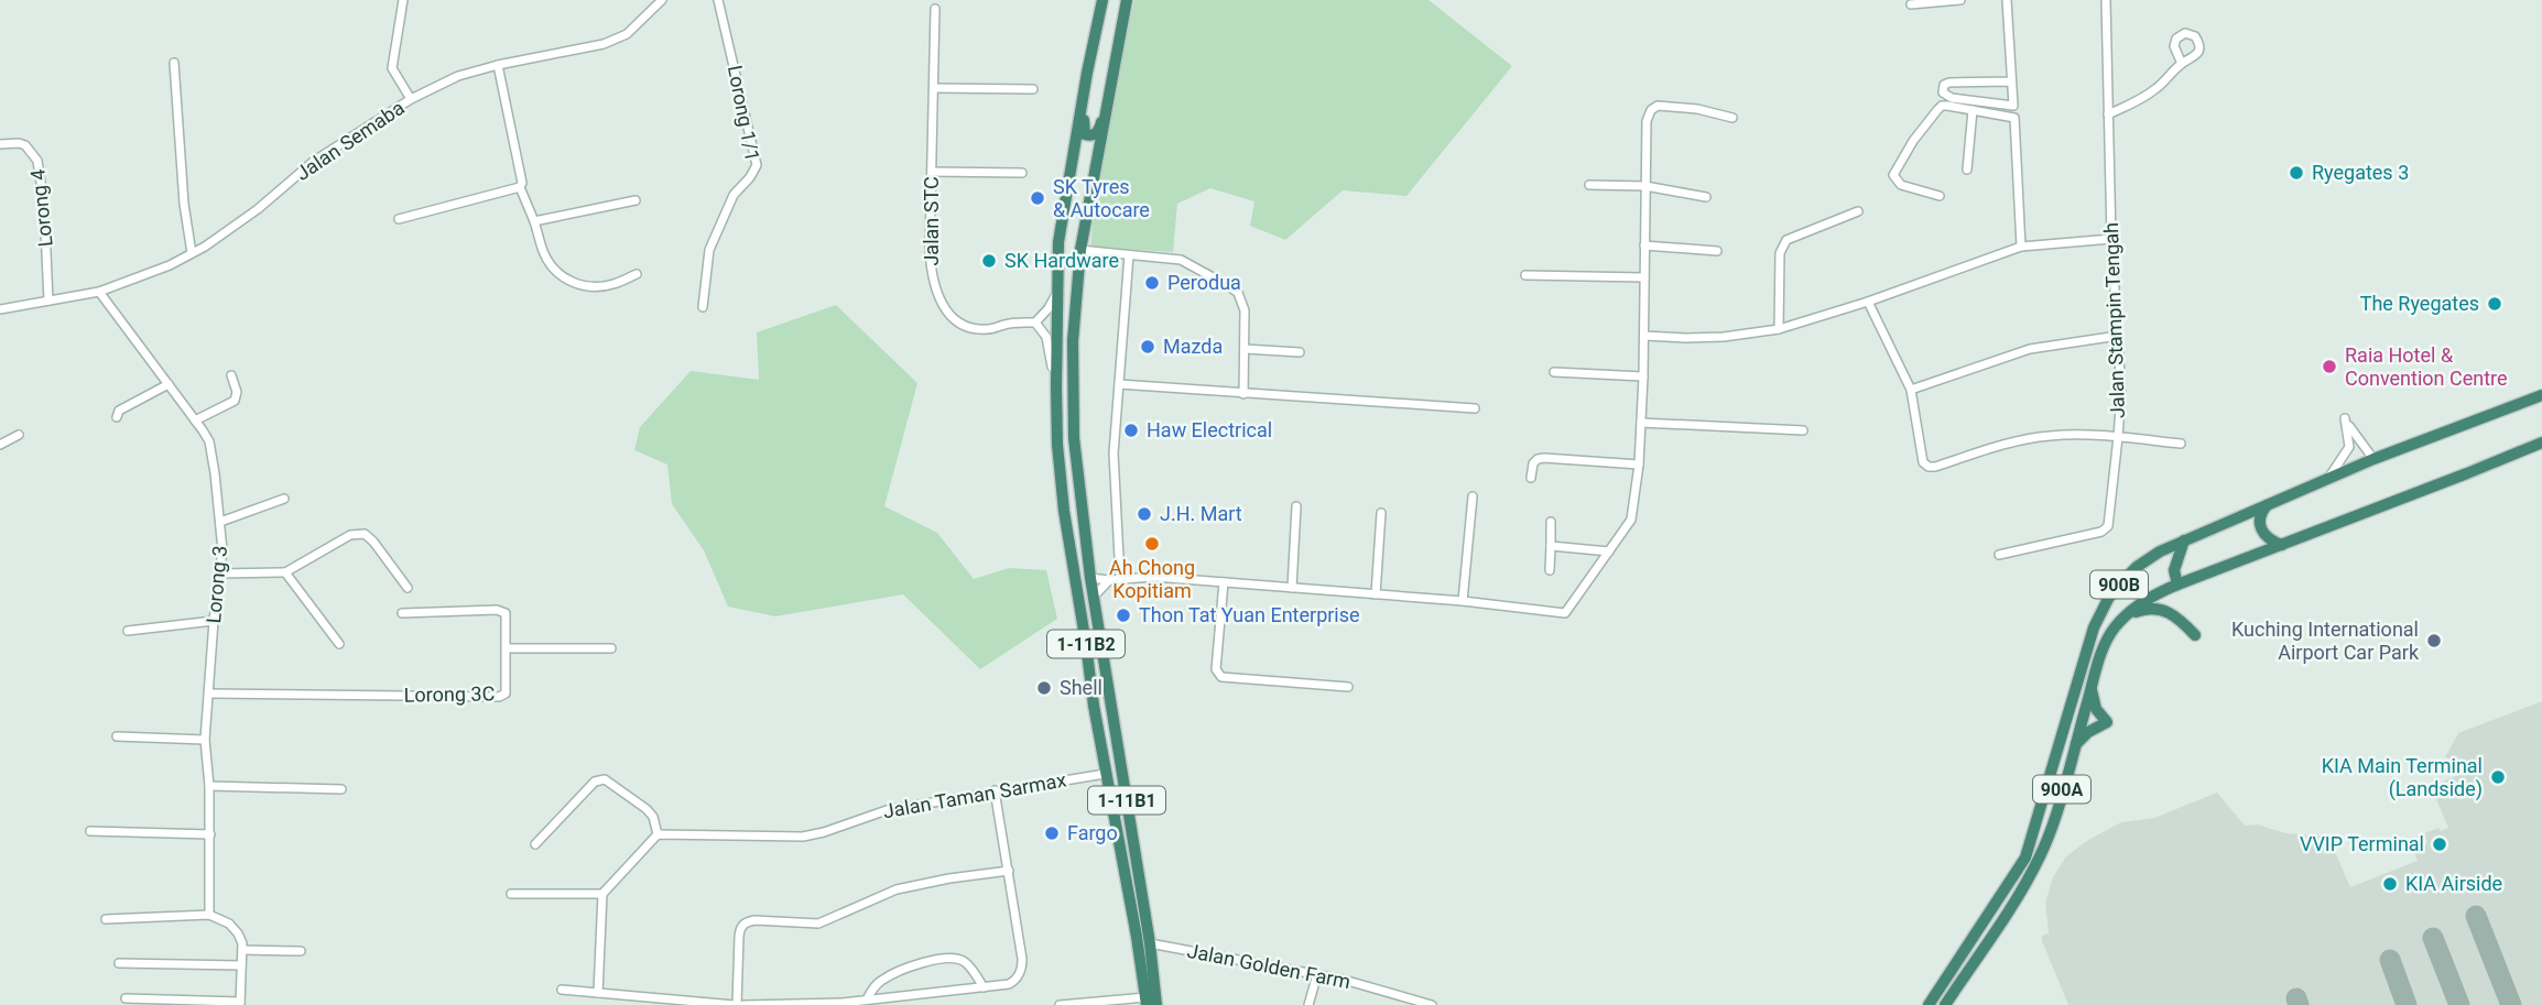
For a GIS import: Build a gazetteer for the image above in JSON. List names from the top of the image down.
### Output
{
  "streets": {
    "highway": [
      "900B",
      "1-11B2",
      "900A",
      "1-11B1"
    ],
    "street": [
      "Lorong 1/1",
      "Jalan Semaba",
      "Lorong 4",
      "Jalan STC",
      "Jalan Stampin Tengah",
      "Lorong 3",
      "Lorong 3C",
      "Jalan Taman Sarmax",
      "Jalan Golden Farm"
    ]
  },
  "crossings": [
    ["Jalan Semaba", "Lorong 4"],
    ["Jalan Semaba", "Lorong 3"],
    ["Lorong 3", "Lorong 3C"],
    ["1-11B2", "Jalan Taman Sarmax"],
    ["1-11B2", "1-11B1"],
    ["1-11B1", "Jalan Golden Farm"]
  ],
  "places": [
    "Ryegates 3",
    "SK Tyres & Autocare",
    "SK Hardware",
    "Perodua",
    "The Ryegates",
    "Mazda",
    "Raia Hotel & Convention Centre",
    "Haw Electrical",
    "J.H. Mart",
    "Ah Chong Kopitiam",
    "Thon Tat Yuan Enterprise",
    "Kuching International Airport Car Park",
    "Shell",
    "KIA Main Terminal (Landside)",
    "Fargo",
    "VVIP Terminal",
    "KIA Airside"
  ]
}
